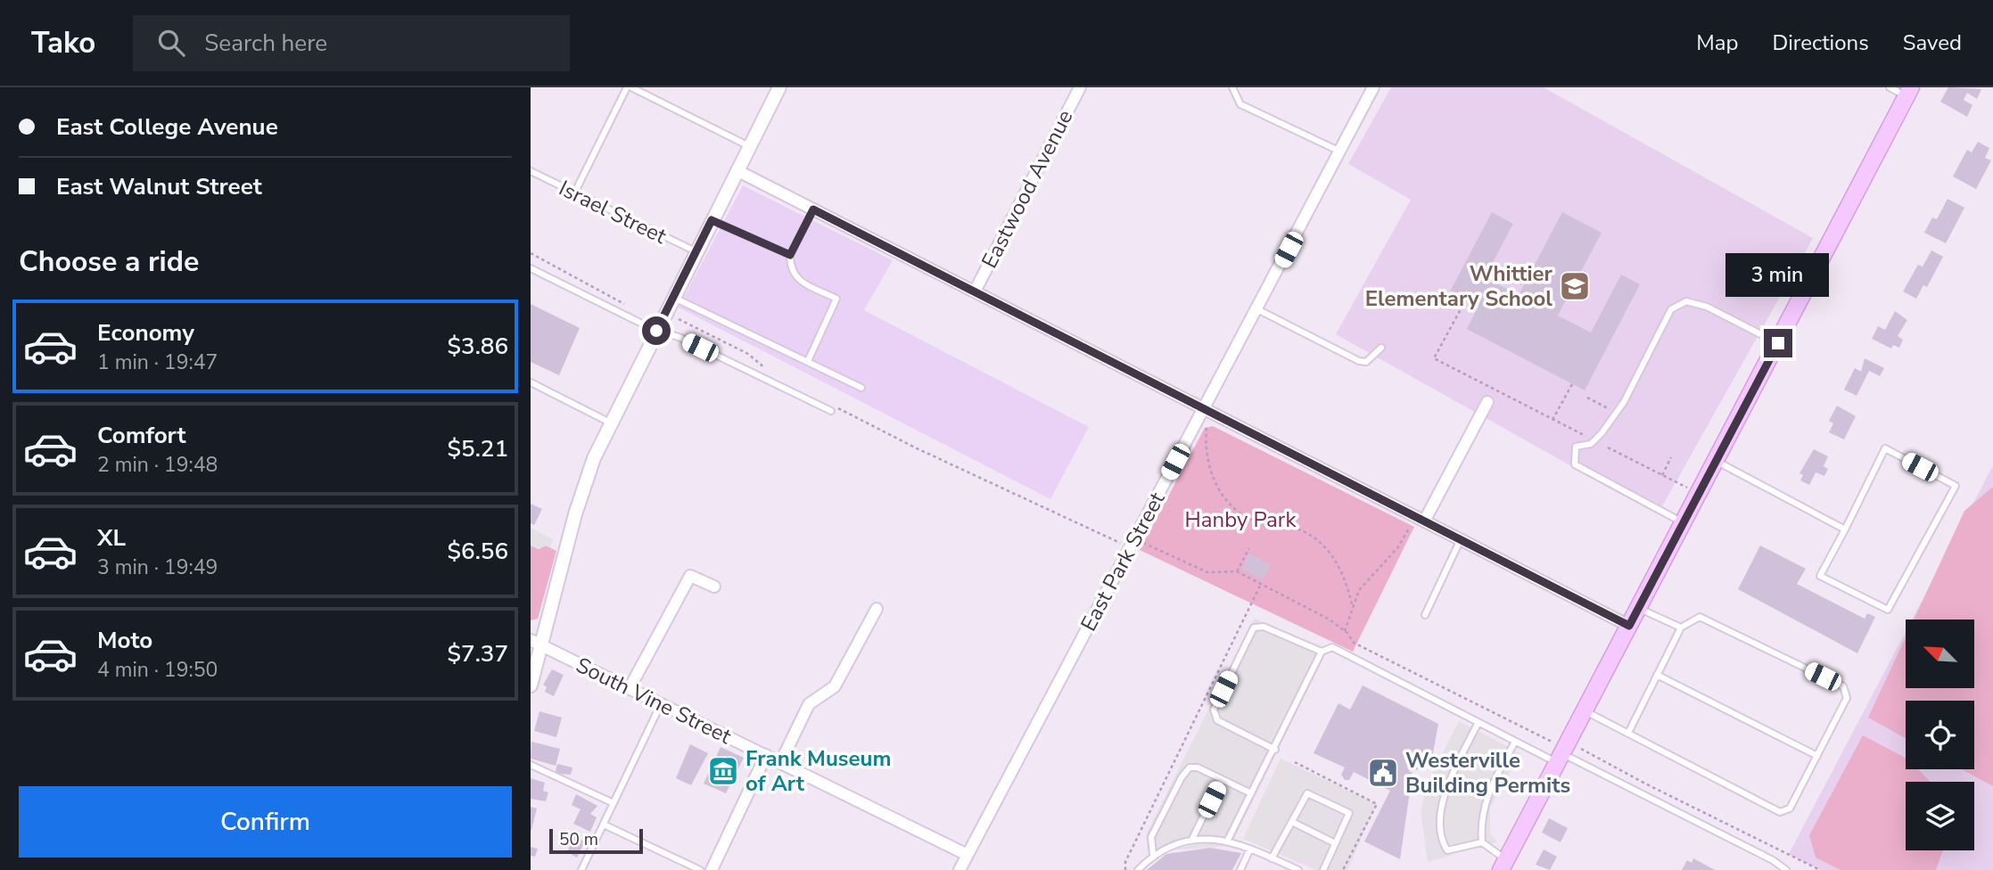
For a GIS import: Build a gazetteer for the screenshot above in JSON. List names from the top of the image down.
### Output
{
  "streets": {
    "street": ["Eastwood Avenue", "East Park Street", "South Vine Street"],
    "lane": ["Israel Street"]
  },
  "crossings": [
    ["East Park Street", "South Vine Street"]
  ],
  "parks": ["Hanby Park"],
  "places": {
    "school or university": ["Whittier Elementary School"],
    "museum": ["Frank Museum of Art"],
    "public building": ["Westerville Building Permits"]
  },
  "scale_bar": "50 m",
  "north": "top left",
  "page": {
    "header": "Tako",
    "search": "Search here",
    "nav": ["Map", "Directions", "Saved"],
    "banner": ["East College Avenue", "East Walnut Street"],
    "heading": "Choose a ride",
    "bubble": "3 min",
    "list": [
      {
        "name": "Economy",
        "note": "1 min · 19:47",
        "value": "$3.86"
      },
      {
        "name": "Comfort",
        "note": "2 min · 19:48",
        "value": "$5.21"
      },
      {
        "name": "XL",
        "note": "3 min · 19:49",
        "value": "$6.56"
      },
      {
        "name": "Moto",
        "note": "4 min · 19:50",
        "value": "$7.37"
      }
    ],
    "buttons": "Confirm",
    "scale": "50 m"
  }
}
